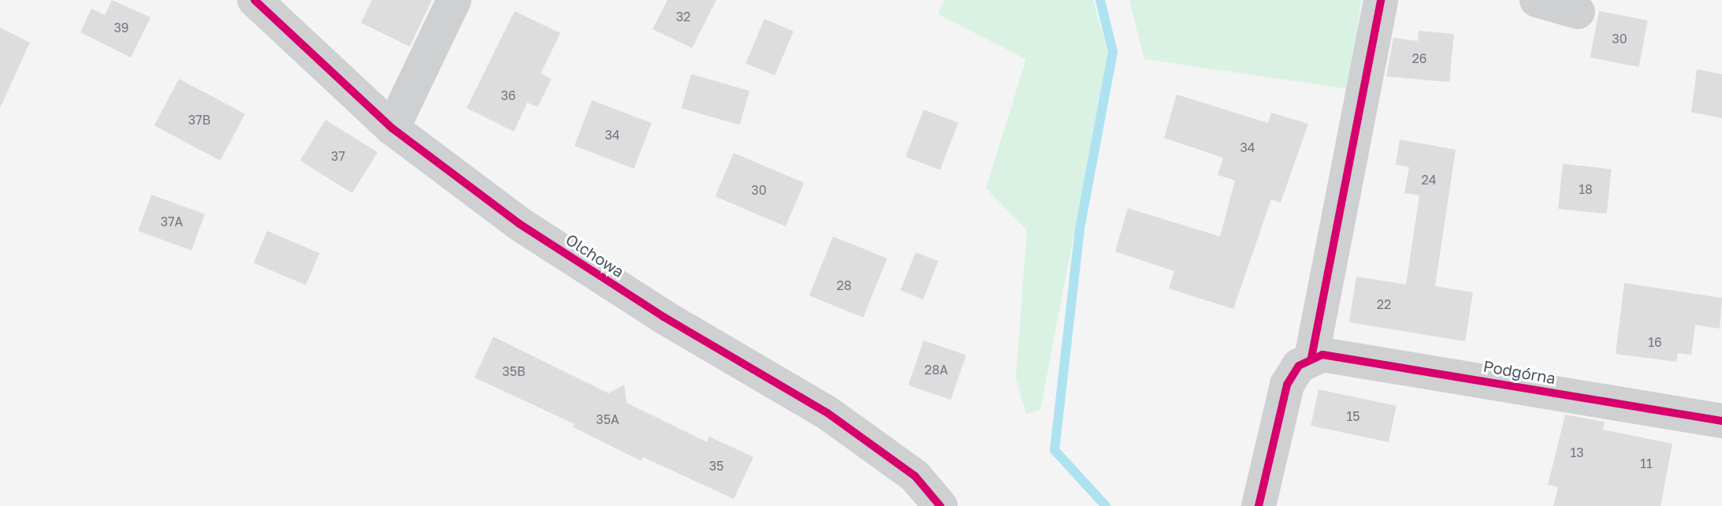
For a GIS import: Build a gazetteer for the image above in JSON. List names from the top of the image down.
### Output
{
  "streets": {
    "street": ["Olchowa", "Podgórna"]
  },
  "house_numbers": [
    "32",
    "39",
    "30",
    "26",
    "36",
    "37B",
    "34",
    "34",
    "37",
    "24",
    "18",
    "30",
    "37A",
    "28",
    "22",
    "16",
    "28A",
    "35B",
    "15",
    "35A",
    "13",
    "11",
    "35"
  ]
}
